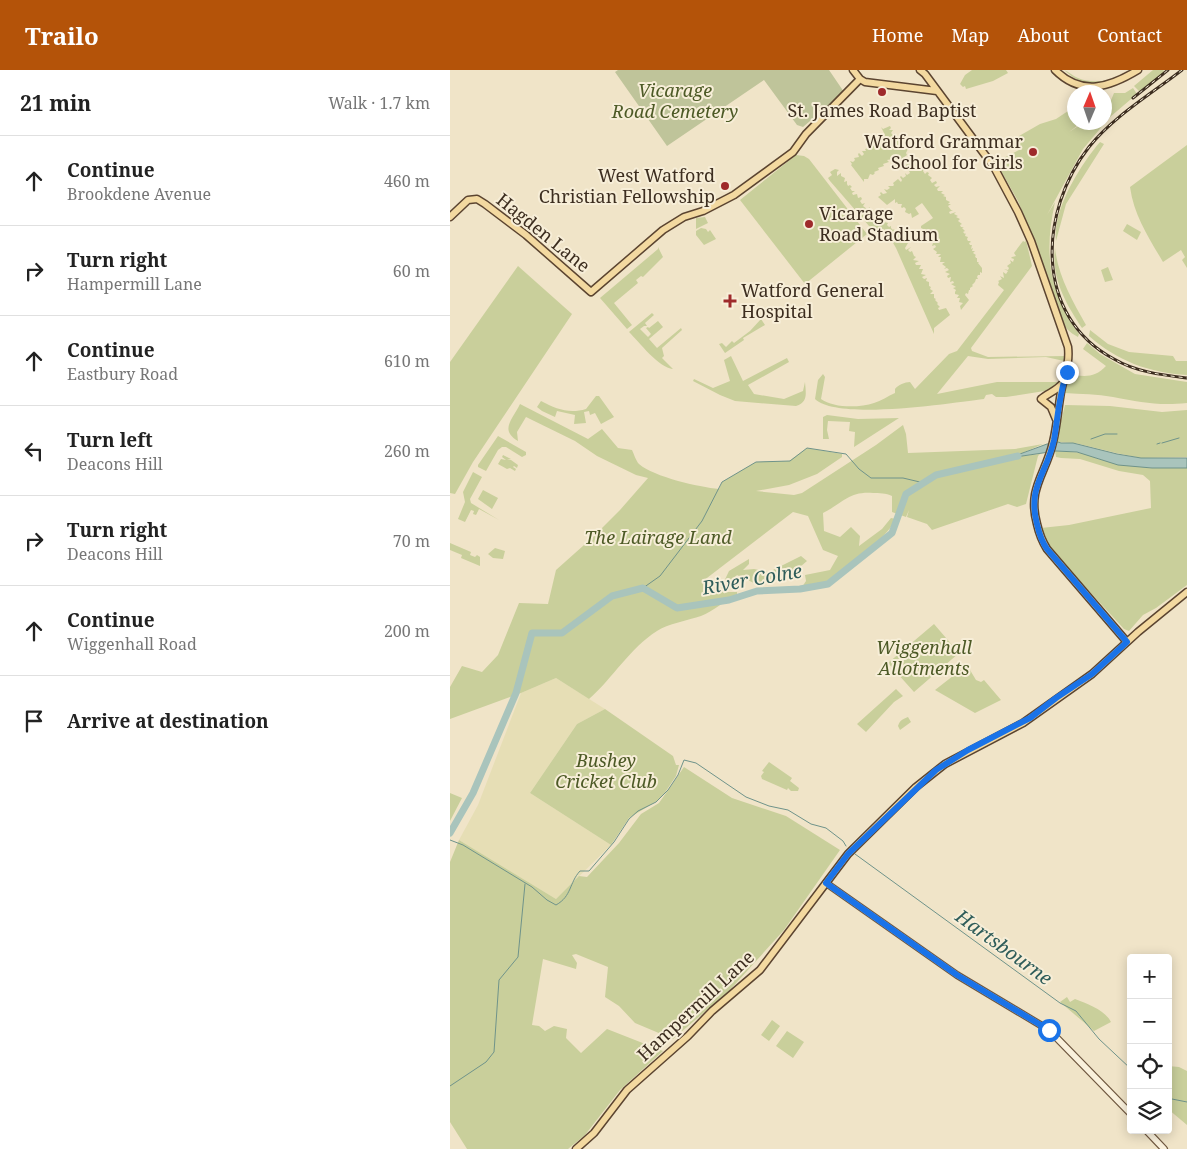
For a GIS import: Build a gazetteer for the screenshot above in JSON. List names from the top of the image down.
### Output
{
  "streets": {
    "main road": ["Hagden Lane", "Hampermill Lane"]
  },
  "water": ["River Colne", "Hartsbourne"],
  "parks": [
    "Vicarage Road Cemetery",
    "The Lairage Land",
    "Wiggenhall Allotments",
    "Bushey Cricket Club"
  ],
  "places": {
    "other": [
      "St. James Road Baptist",
      "Watford Grammar School for Girls",
      "West Watford Christian Fellowship",
      "Vicarage Road Stadium"
    ],
    "health": ["Watford General Hospital"]
  },
  "north": "top",
  "page": {
    "header": "Trailo",
    "nav": [
      "Home",
      "Map",
      "About",
      "Contact"
    ],
    "heading": ["21 min", "Walk · 1.7 km"],
    "list": [
      ["Continue", "Brookdene Avenue", "460 m"],
      ["Turn right", "Hampermill Lane", "60 m"],
      ["Continue", "Eastbury Road", "610 m"],
      ["Turn left", "Deacons Hill", "260 m"],
      ["Turn right", "Deacons Hill", "70 m"],
      ["Continue", "Wiggenhall Road", "200 m"],
      "Arrive at destination"
    ],
    "map_buttons": ["+", "−"]
  }
}
